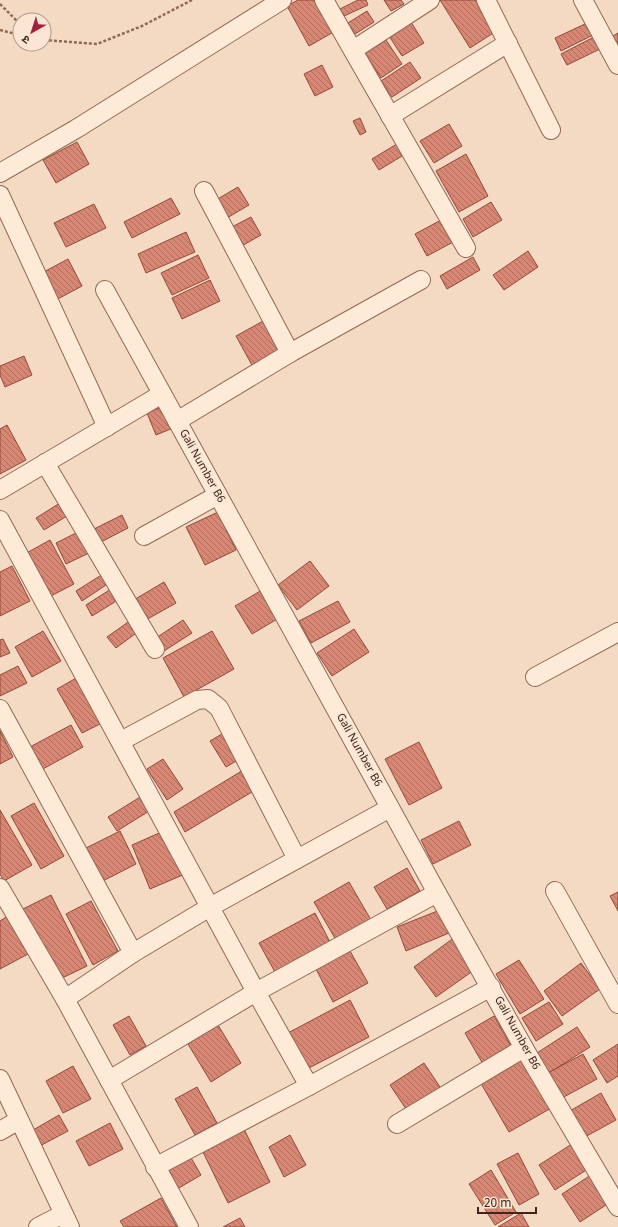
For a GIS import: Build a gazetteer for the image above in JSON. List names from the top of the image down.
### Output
{
  "streets": {
    "street": ["Gali Number B6"]
  },
  "scale_bar": "20 m",
  "north": "bottom left"
}
